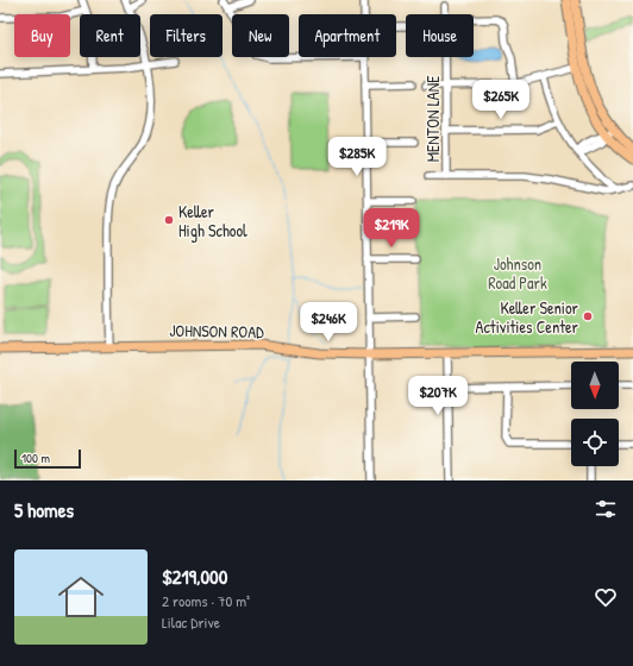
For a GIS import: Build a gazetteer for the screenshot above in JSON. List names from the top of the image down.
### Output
{
  "streets": {
    "main road": ["JOHNSON ROAD"],
    "street": ["MENTON LANE"]
  },
  "parks": ["Johnson Road Park"],
  "places": ["Keller High School", "Keller Senior Activities Center"],
  "scale_bar": "100 m",
  "north": "bottom",
  "page": {
    "chip": [
      "Buy",
      "Rent",
      "Filters",
      "New",
      "Apartment",
      "House"
    ],
    "price": [
      "$265K",
      "$285K",
      "$219K",
      "$246K",
      "$207K"
    ],
    "scale": "100 m",
    "heading": "5 homes",
    "list": [
      {
        "name": "$219,000",
        "note": "2 rooms · 70 m² · Lilac Drive"
      }
    ]
  }
}
